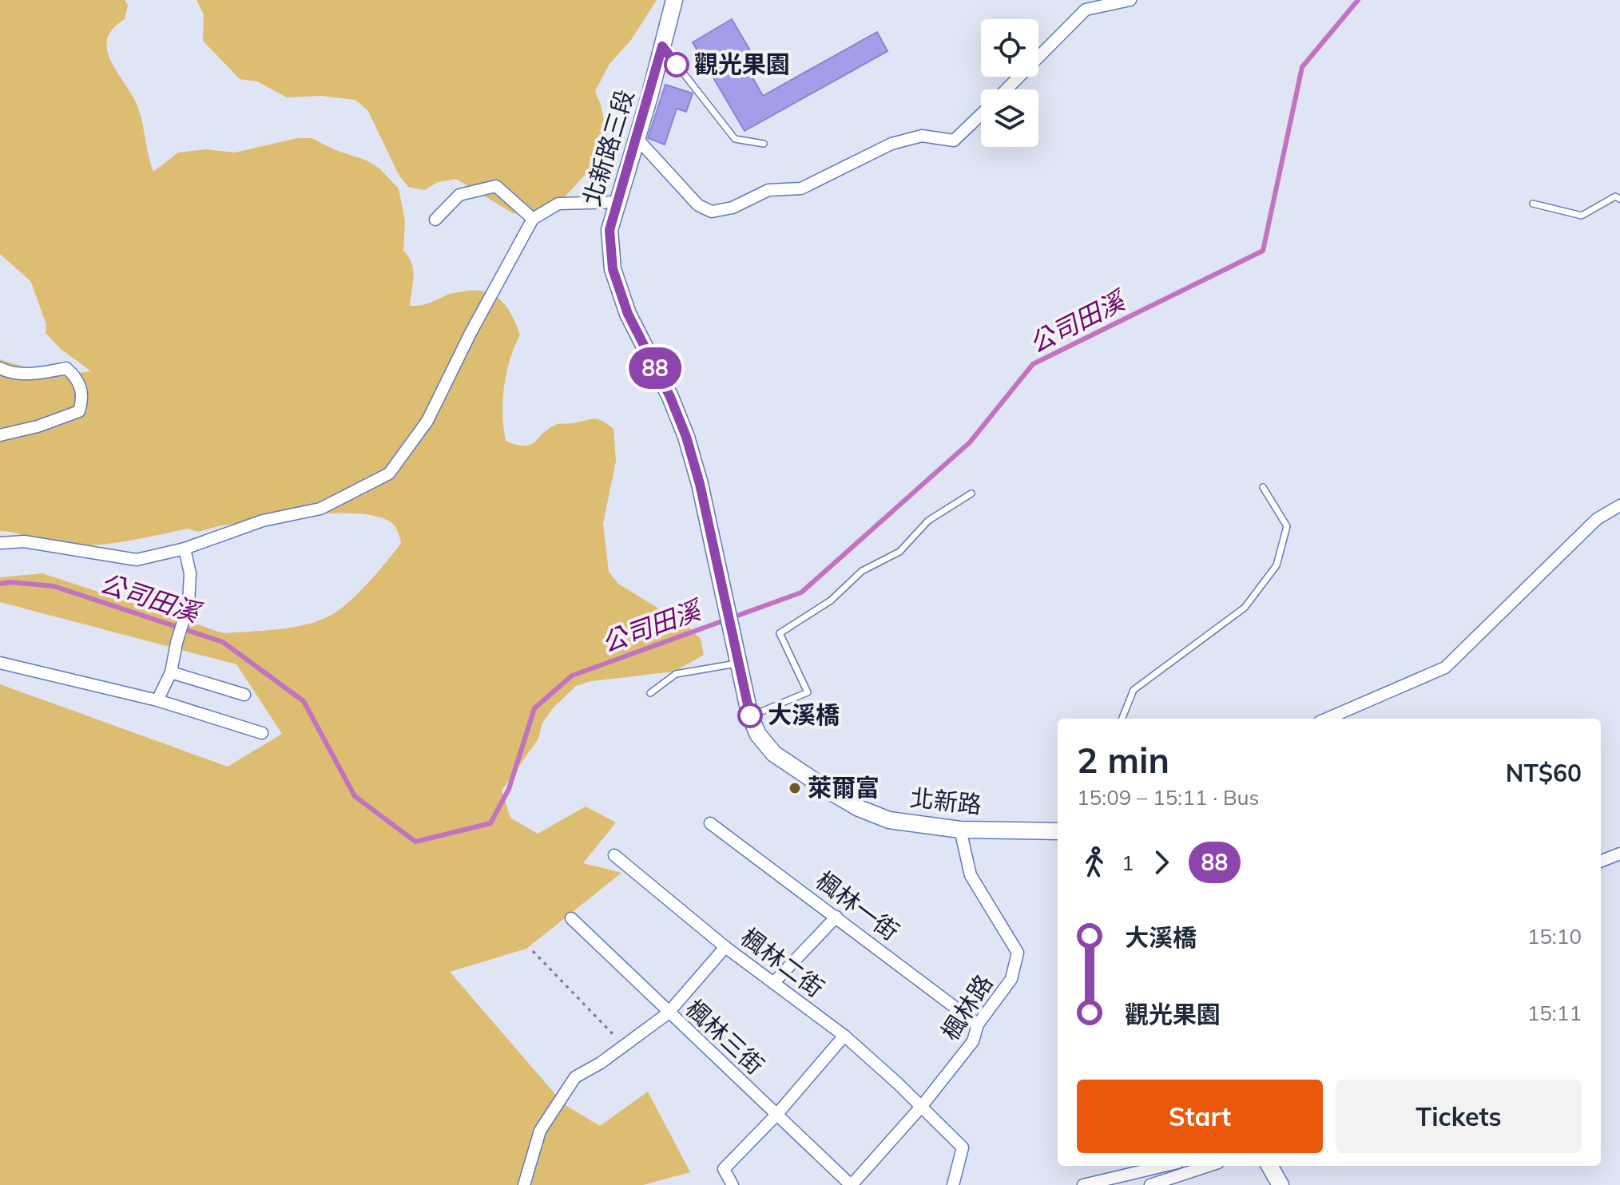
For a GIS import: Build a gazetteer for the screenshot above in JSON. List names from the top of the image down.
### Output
{
  "streets": {
    "main road": ["北新路三段", "北新路"],
    "street": [
      "楓林一街",
      "楓林二街",
      "楓林路",
      "楓林三街"
    ]
  },
  "crossings": [
    ["北新路三段", "北新路"],
    ["北新路", "楓林路"],
    ["楓林一街", "楓林路"],
    ["楓林二街", "楓林路"],
    ["楓林路", "楓林三街"]
  ],
  "water": ["公司田溪"],
  "places": ["觀光果園", "大溪橋", "萊爾富"],
  "lines": ["bus line 88"],
  "page": {
    "on_map": "88",
    "heading": ["2 min", "15:09 – 15:11 · Bus", "NT$60"],
    "legs": ["1", "88"],
    "list": [
      {
        "name": "大溪橋",
        "value": "15:10"
      },
      {
        "name": "觀光果園",
        "value": "15:11"
      }
    ],
    "buttons": ["Start", "Tickets"]
  }
}
